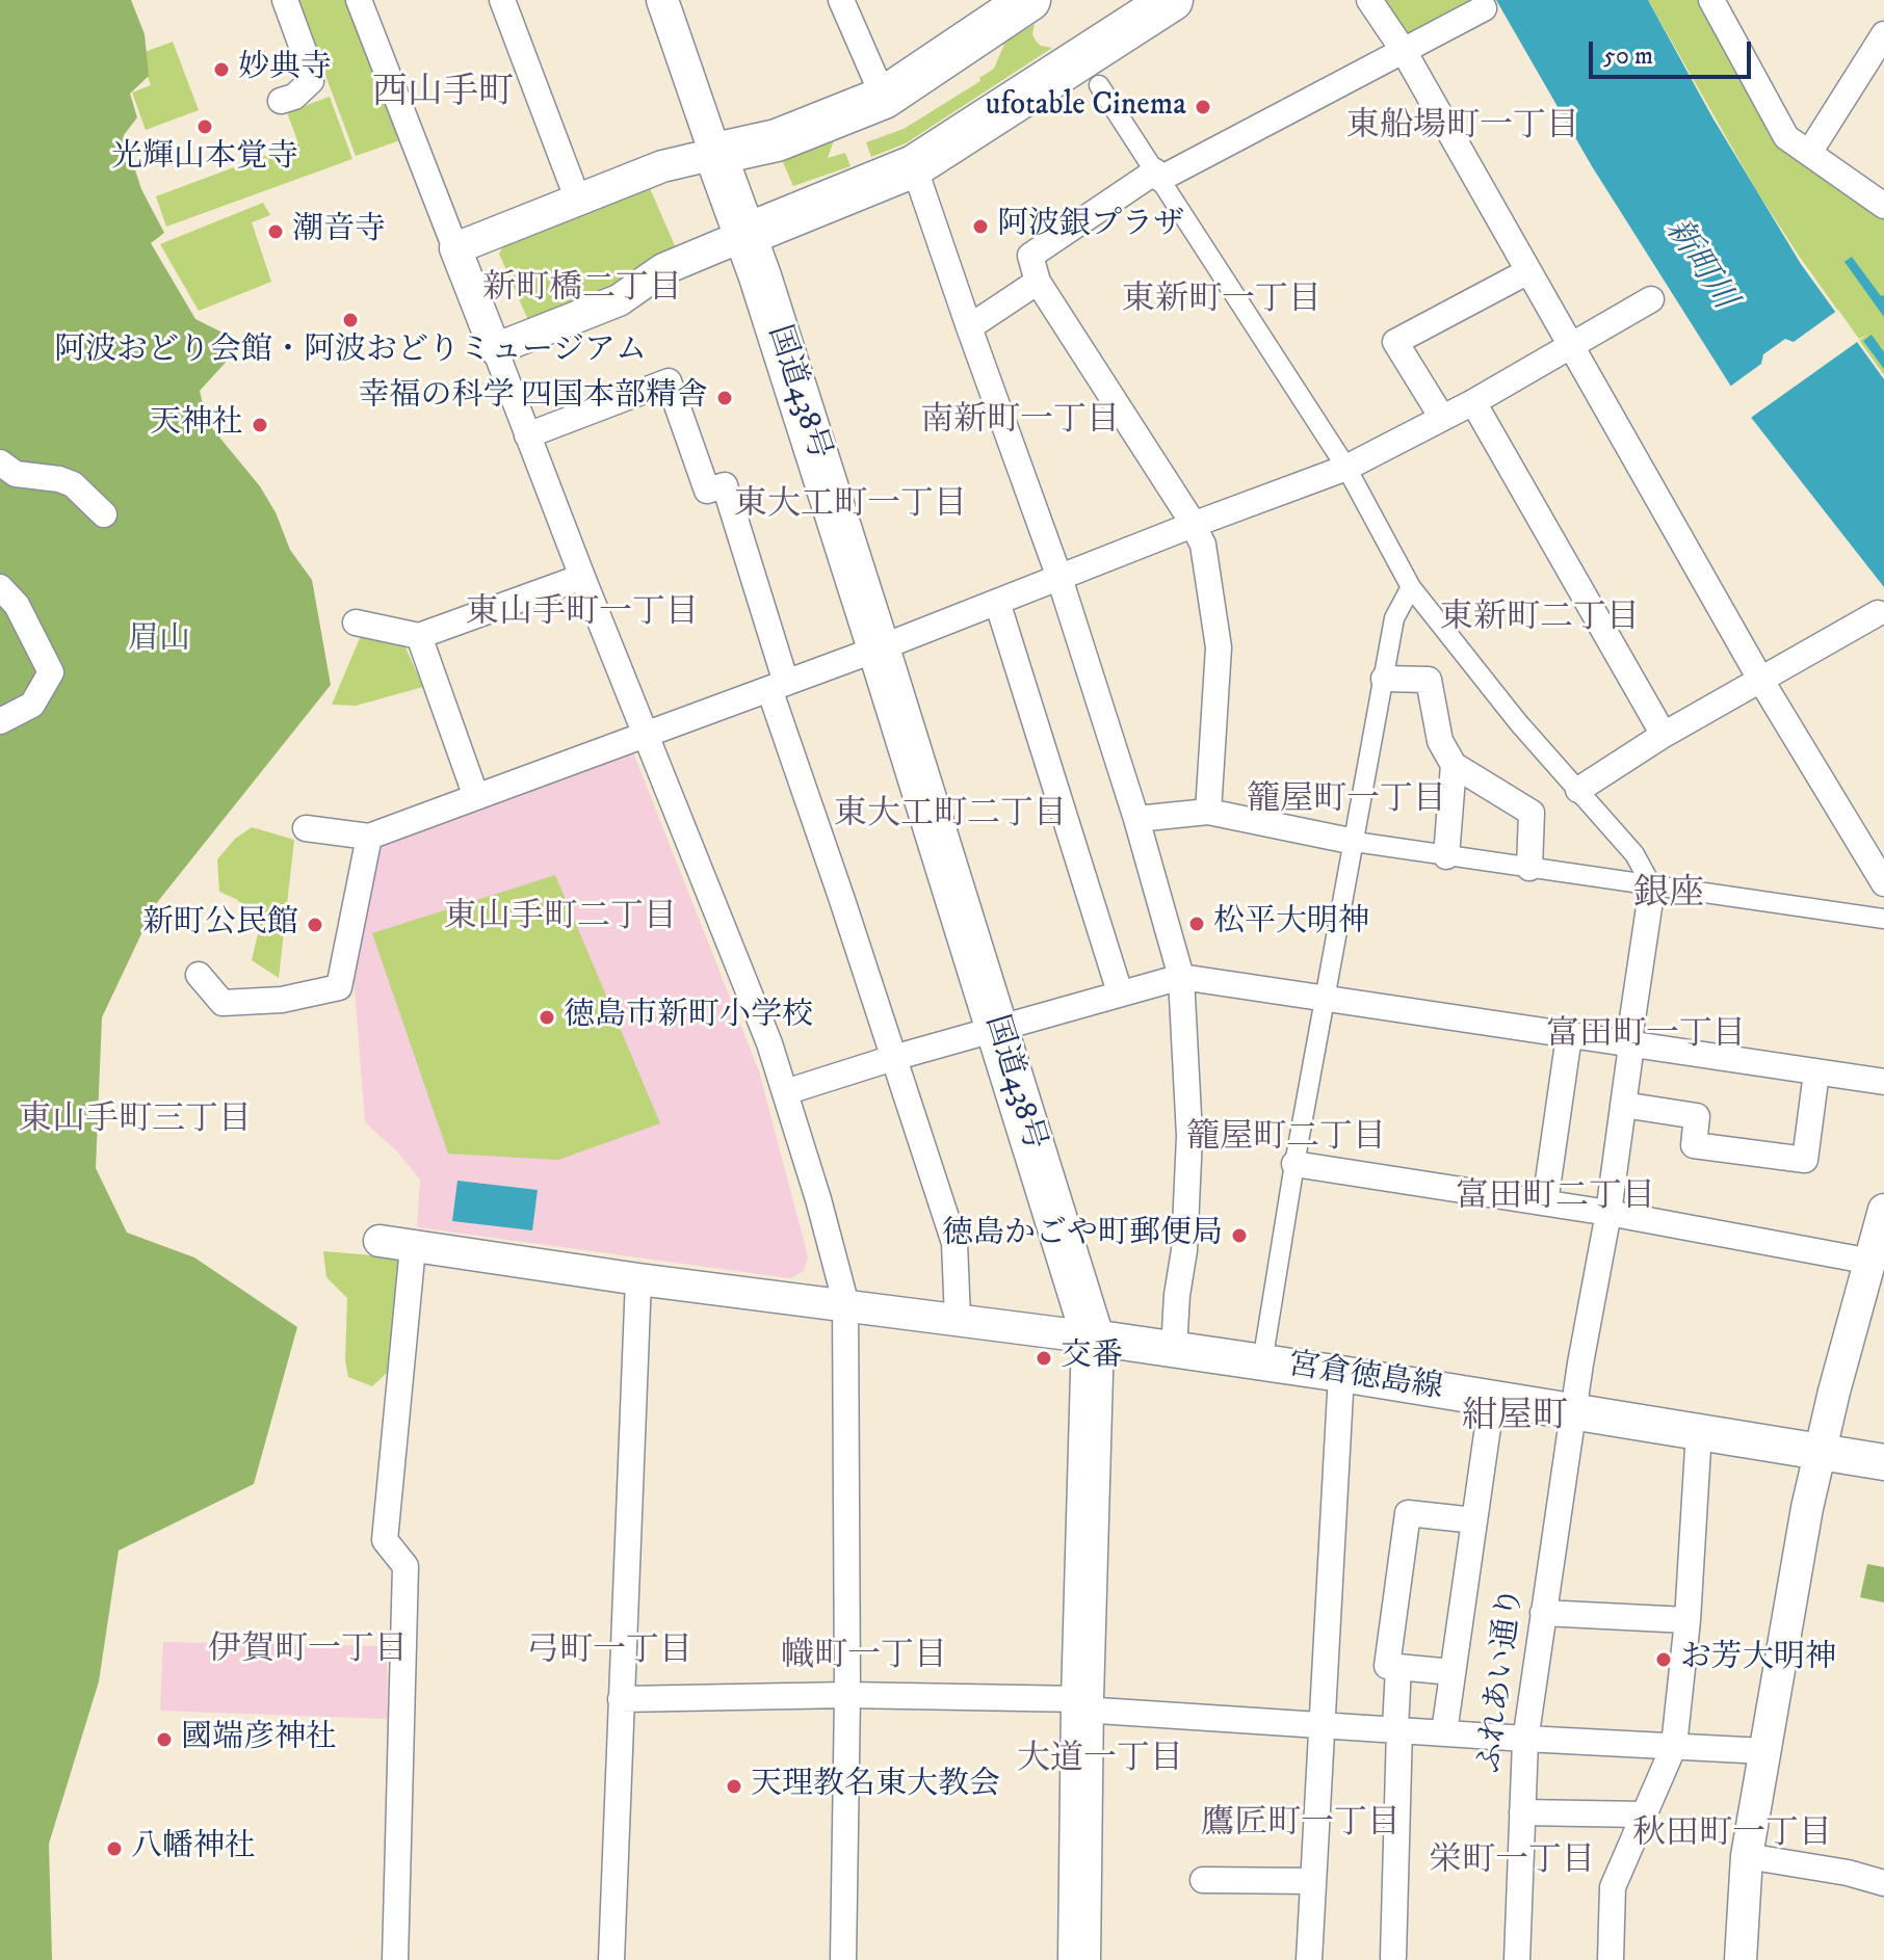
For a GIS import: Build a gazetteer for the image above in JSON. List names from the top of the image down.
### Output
{
  "streets": {
    "highway": ["国道438号"],
    "main road": ["宮倉徳島線"],
    "street": ["ふれあい通り"]
  },
  "crossings": [
    ["国道438号", "宮倉徳島線"],
    ["宮倉徳島線", "ふれあい通り"]
  ],
  "districts": [
    "西山手町",
    "東船場町一丁目",
    "新町橋二丁目",
    "東新町一丁目",
    "南新町一丁目",
    "東大工町一丁目",
    "東山手町一丁目",
    "東新町二丁目",
    "籠屋町一丁目",
    "東大工町二丁目",
    "銀座",
    "東山手町二丁目",
    "富田町一丁目",
    "東山手町三丁目",
    "籠屋町二丁目",
    "富田町二丁目",
    "紺屋町",
    "伊賀町一丁目",
    "弓町一丁目",
    "幟町一丁目",
    "大道一丁目",
    "鷹匠町一丁目",
    "秋田町一丁目",
    "栄町一丁目"
  ],
  "water": ["新町川"],
  "parks": ["眉山"],
  "places": [
    "妙典寺",
    "ufotable Cinema",
    "光輝山本覚寺",
    "阿波銀プラザ",
    "潮音寺",
    "阿波おどり会館・阿波おどりミュージアム",
    "幸福の科学 四国本部精舎",
    "天神社",
    "松平大明神",
    "新町公民館",
    "徳島市新町小学校",
    "徳島かごや町郵便局",
    "交番",
    "お芳大明神",
    "國端彦神社",
    "天理教名東大教会",
    "八幡神社"
  ],
  "scale_bar": "50 m"
}
